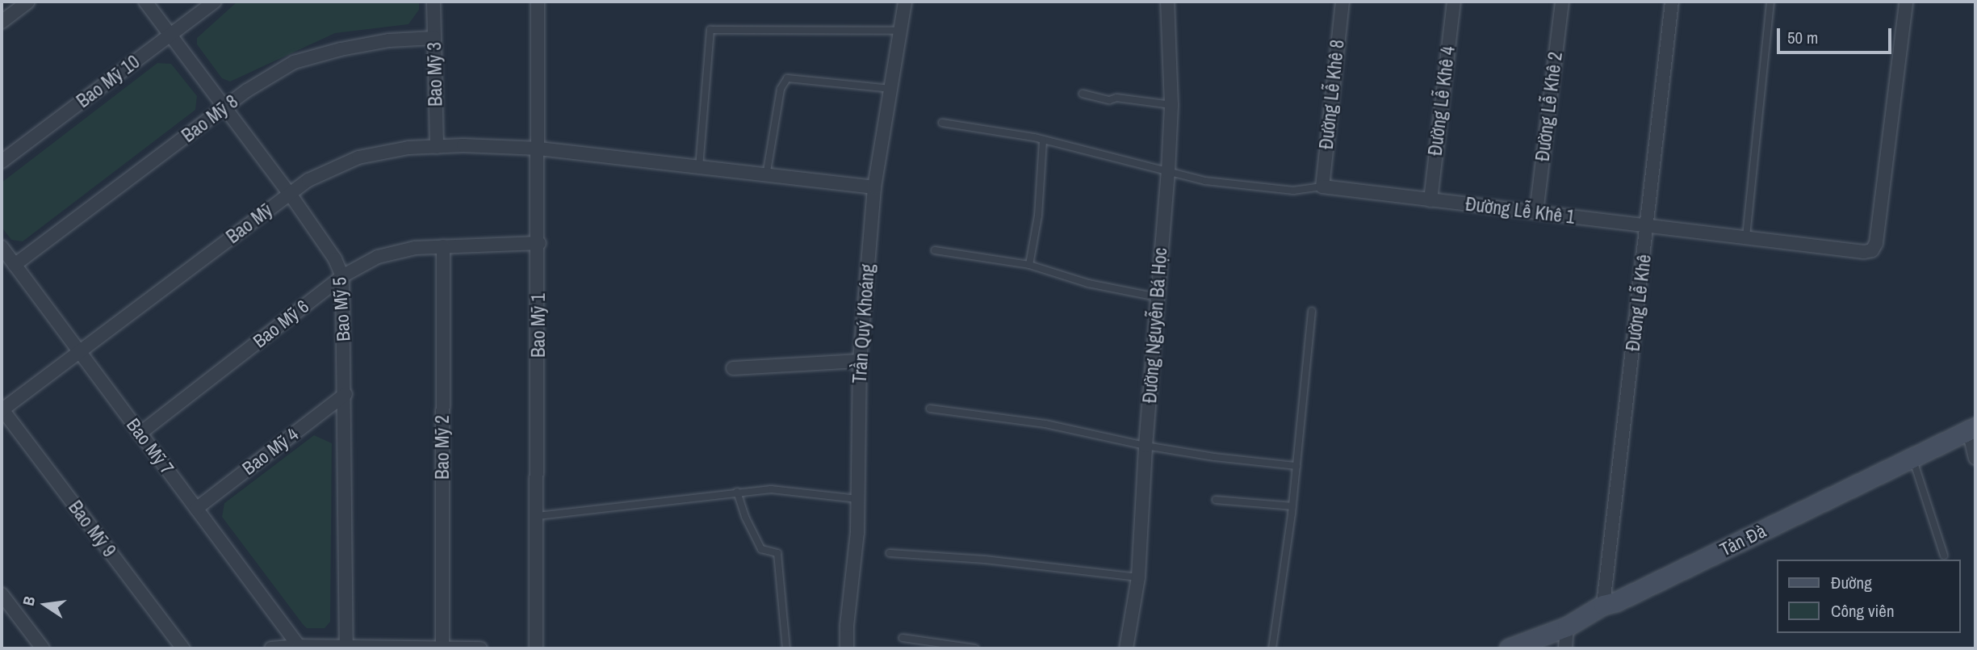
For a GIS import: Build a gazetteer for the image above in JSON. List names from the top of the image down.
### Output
{
  "streets": {
    "main road": ["Tản Đà"],
    "street": [
      "Bao Mỹ 3",
      "Bao Mỹ 10",
      "Đường Lễ Khê 8",
      "Đường Lễ Khê 4",
      "Đường Lễ Khê 2",
      "Bao Mỹ 8",
      "Đường Lễ Khê 1",
      "Bao Mỹ",
      "Đường Lễ Khê",
      "Bao Mỹ 5",
      "Bao Mỹ 6",
      "Trần Quý Khoáng",
      "Bao Mỹ 1",
      "Đường Nguyễn Bá Học",
      "Bao Mỹ 7",
      "Bao Mỹ 2",
      "Bao Mỹ 4",
      "Bao Mỹ 9"
    ]
  },
  "crossings": [
    ["Bao Mỹ 3", "Bao Mỹ 8"],
    ["Bao Mỹ 3", "Bao Mỹ"],
    ["Bao Mỹ 10", "Bao Mỹ 5"],
    ["Đường Lễ Khê 8", "Đường Lễ Khê 1"],
    ["Đường Lễ Khê 4", "Đường Lễ Khê 1"],
    ["Đường Lễ Khê 2", "Đường Lễ Khê 1"],
    ["Bao Mỹ 8", "Bao Mỹ 5"],
    ["Bao Mỹ 8", "Bao Mỹ 7"],
    ["Đường Lễ Khê 1", "Đường Lễ Khê"],
    ["Đường Lễ Khê 1", "Đường Nguyễn Bá Học"],
    ["Bao Mỹ", "Bao Mỹ 5"],
    ["Bao Mỹ", "Trần Quý Khoáng"],
    ["Bao Mỹ", "Bao Mỹ 1"],
    ["Bao Mỹ", "Bao Mỹ 7"],
    ["Bao Mỹ", "Bao Mỹ 9"],
    ["Đường Lễ Khê", "Tản Đà"],
    ["Bao Mỹ 5", "Bao Mỹ 6"],
    ["Bao Mỹ 5", "Bao Mỹ 4"],
    ["Bao Mỹ 6", "Bao Mỹ 1"],
    ["Bao Mỹ 6", "Bao Mỹ 7"],
    ["Bao Mỹ 6", "Bao Mỹ 2"],
    ["Bao Mỹ 7", "Bao Mỹ 4"]
  ],
  "legend": ["Đường", "Công viên"],
  "scale_bar": "50 m",
  "north": "left"
}
